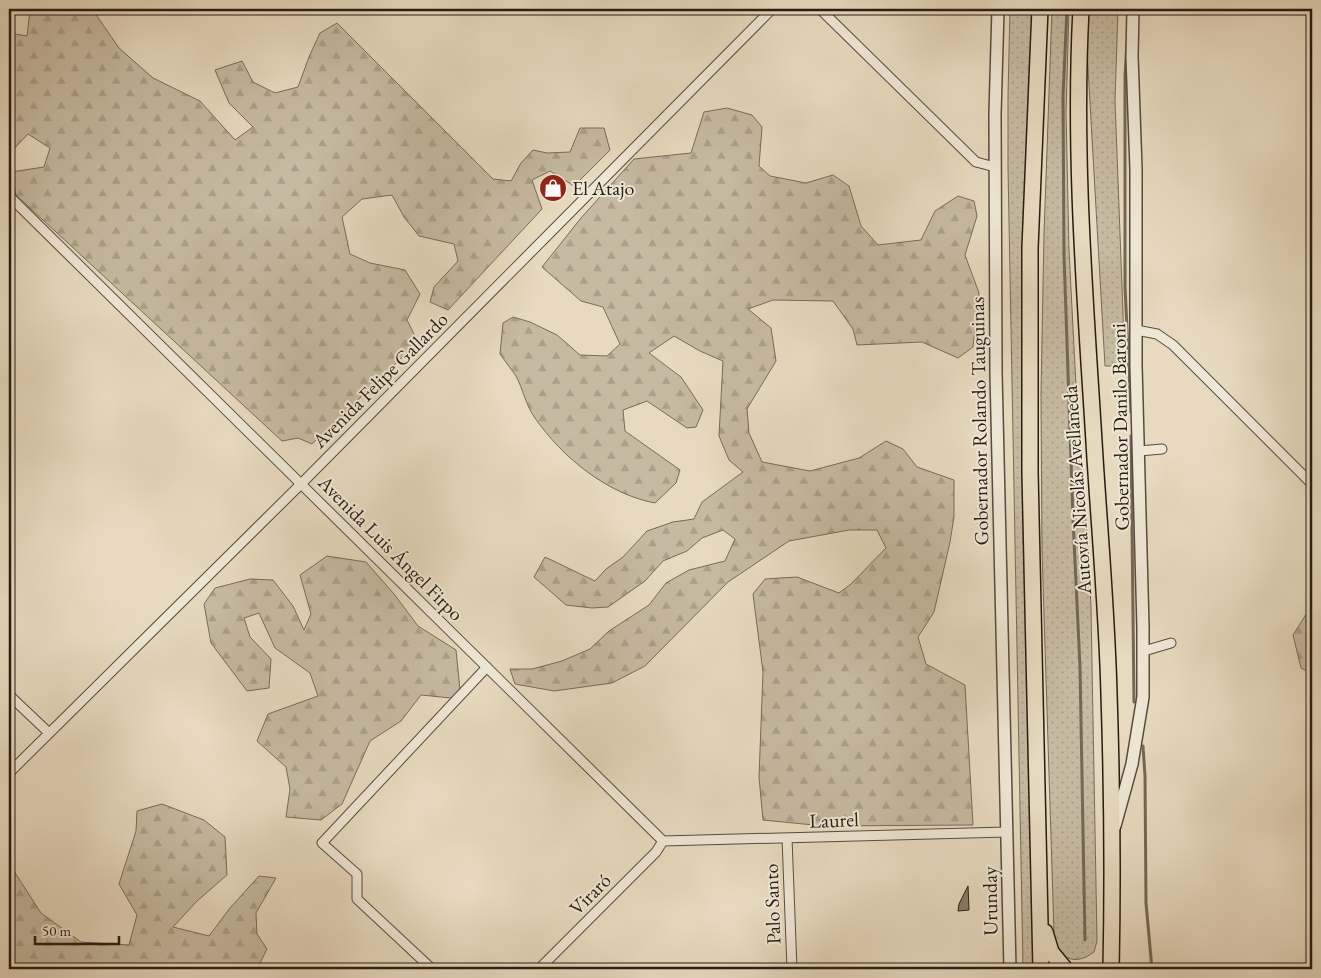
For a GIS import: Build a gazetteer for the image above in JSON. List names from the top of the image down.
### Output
{
  "streets": {
    "highway": ["Autovía Nicolás Avellaneda"],
    "street": [
      "Avenida Felipe Gallardo",
      "Gobernador Rolando Tauguinas",
      "Gobernador Danilo Baroni",
      "Avenida Luis Ángel Firpo",
      "Laurel",
      "Viraró",
      "Urunday",
      "Palo Santo"
    ]
  },
  "crossings": [
    ["Avenida Felipe Gallardo", "Avenida Luis Ángel Firpo"],
    ["Gobernador Rolando Tauguinas", "Laurel"],
    ["Gobernador Rolando Tauguinas", "Urunday"],
    ["Gobernador Danilo Baroni", "Autovía Nicolás Avellaneda"],
    ["Avenida Luis Ángel Firpo", "Laurel"],
    ["Avenida Luis Ángel Firpo", "Viraró"],
    ["Laurel", "Viraró"],
    ["Laurel", "Urunday"],
    ["Laurel", "Palo Santo"]
  ],
  "places": {
    "shop": ["El Atajo"]
  },
  "scale_bar": "50 m"
}
